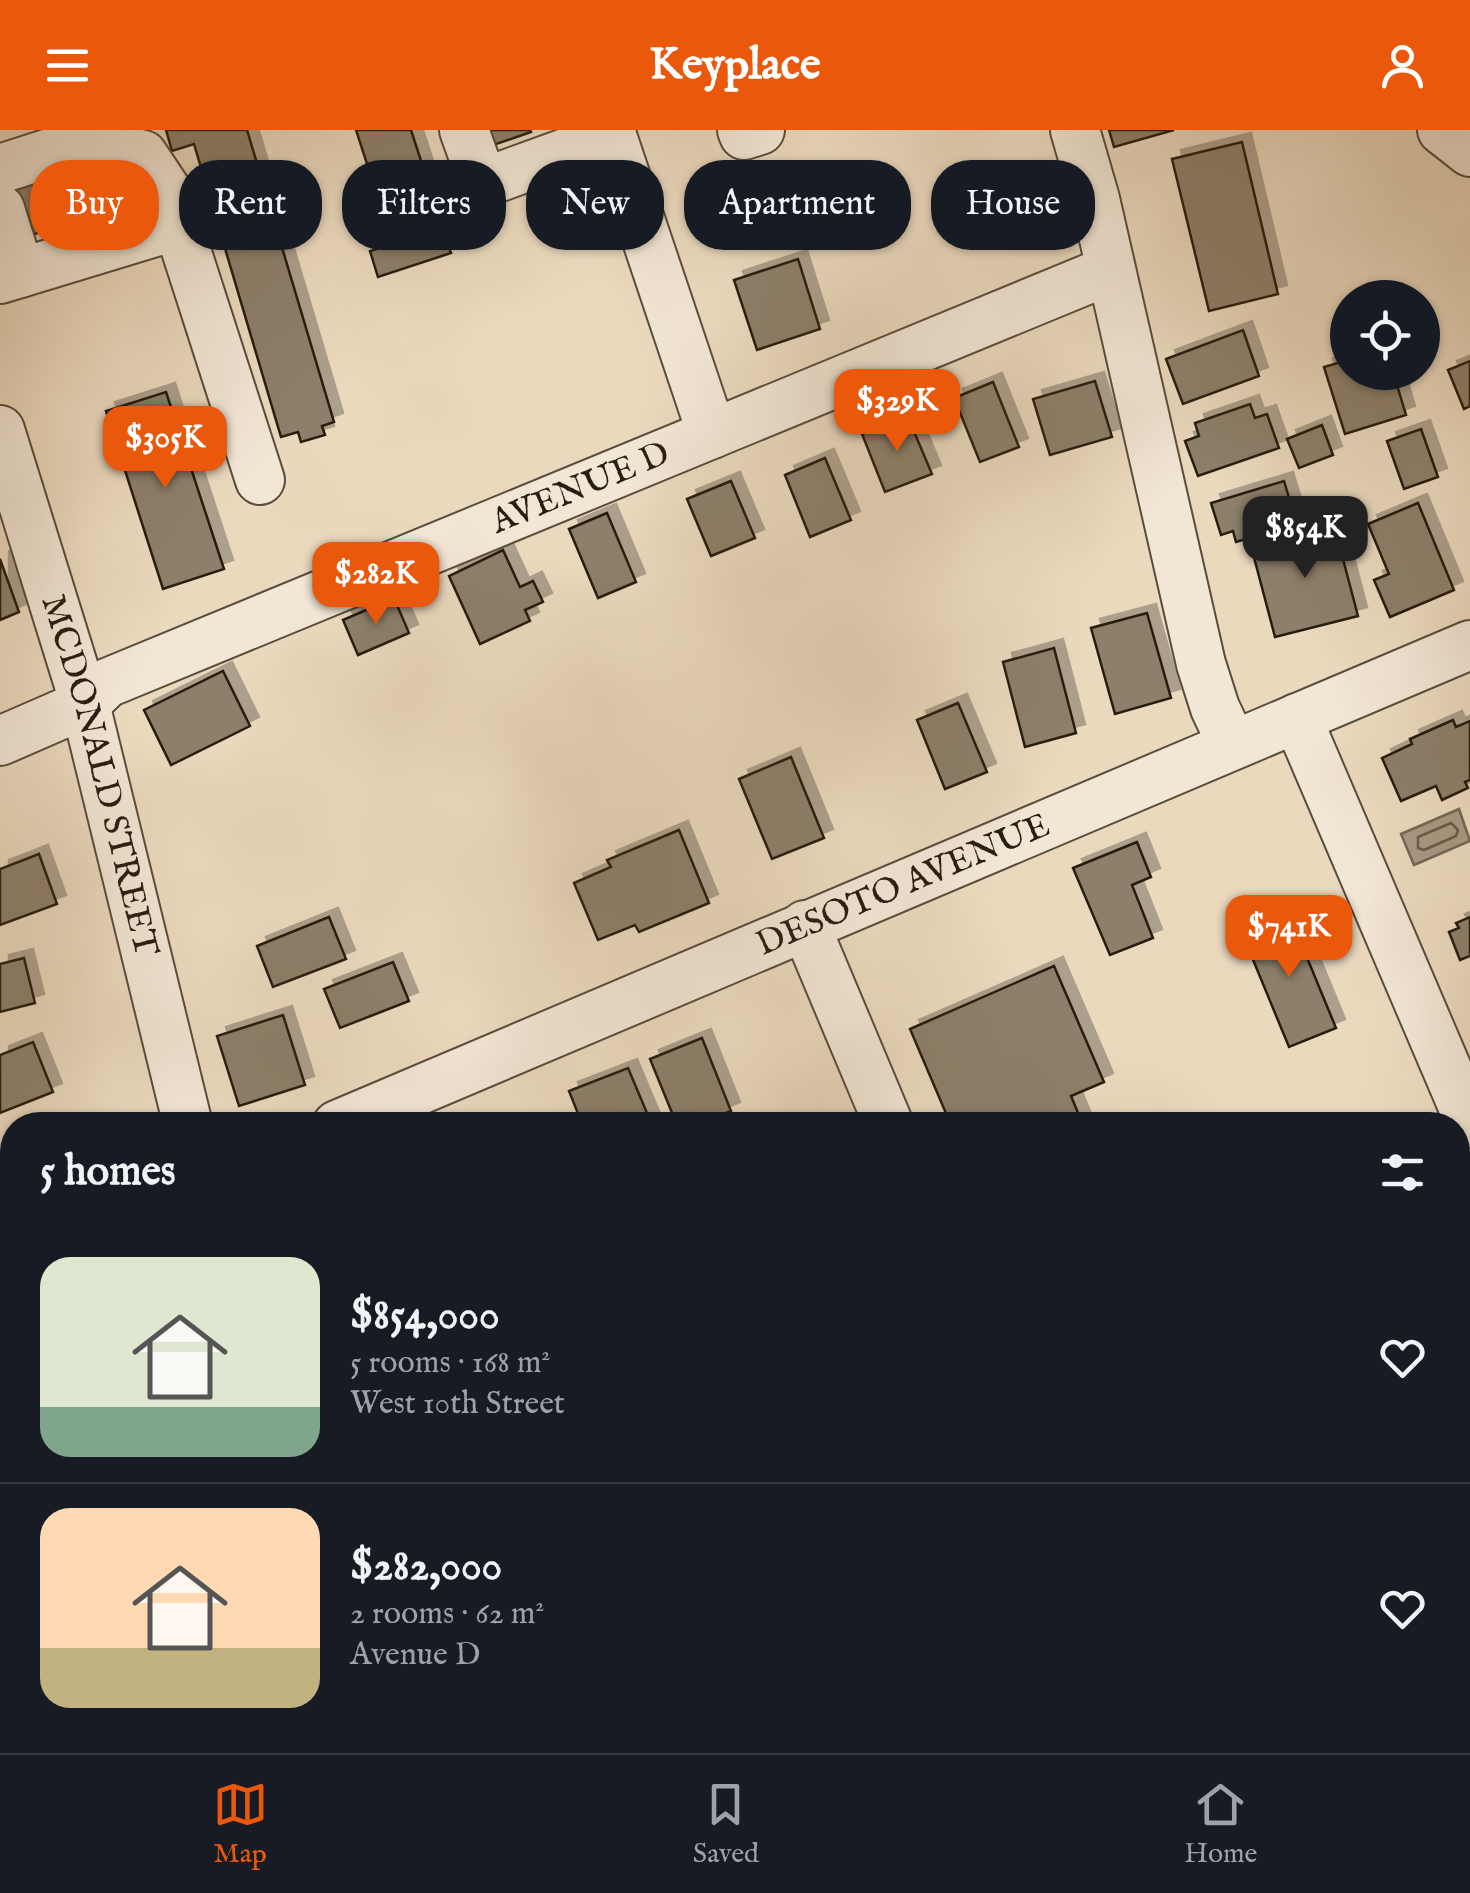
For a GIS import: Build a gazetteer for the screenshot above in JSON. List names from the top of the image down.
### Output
{
  "streets": {
    "street": ["AVENUE D", "MCDONALD STREET", "DESOTO AVENUE"]
  },
  "crossings": [
    ["AVENUE D", "MCDONALD STREET"]
  ],
  "page": {
    "header": "Keyplace",
    "chip": [
      "Buy",
      "Rent",
      "Filters",
      "New",
      "Apartment",
      "House"
    ],
    "price": [
      "$329K",
      "$305K",
      "$854K",
      "$282K",
      "$741K"
    ],
    "heading": "5 homes",
    "list": [
      {
        "name": "$854,000",
        "note": "5 rooms · 168 m² · West 10th Street"
      },
      {
        "name": "$282,000",
        "note": "2 rooms · 62 m² · Avenue D"
      }
    ],
    "tabs": ["Map", "Saved", "Home"]
  }
}
